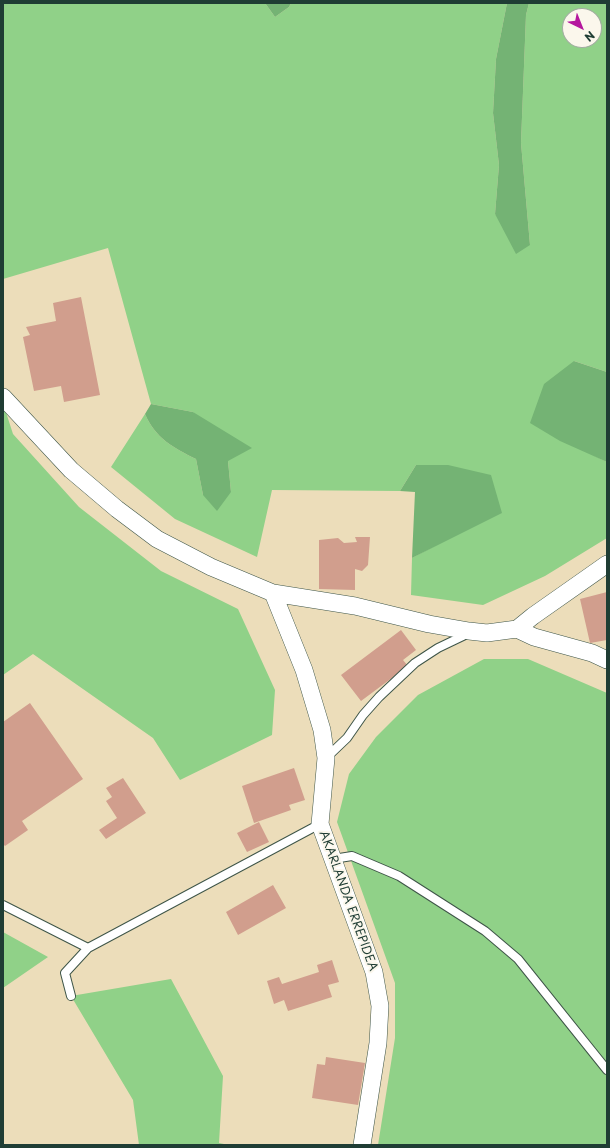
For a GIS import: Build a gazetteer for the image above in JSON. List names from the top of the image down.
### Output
{
  "streets": {
    "street": ["AKARLANDA ERREPIDEA"]
  },
  "north": "bottom right"
}
